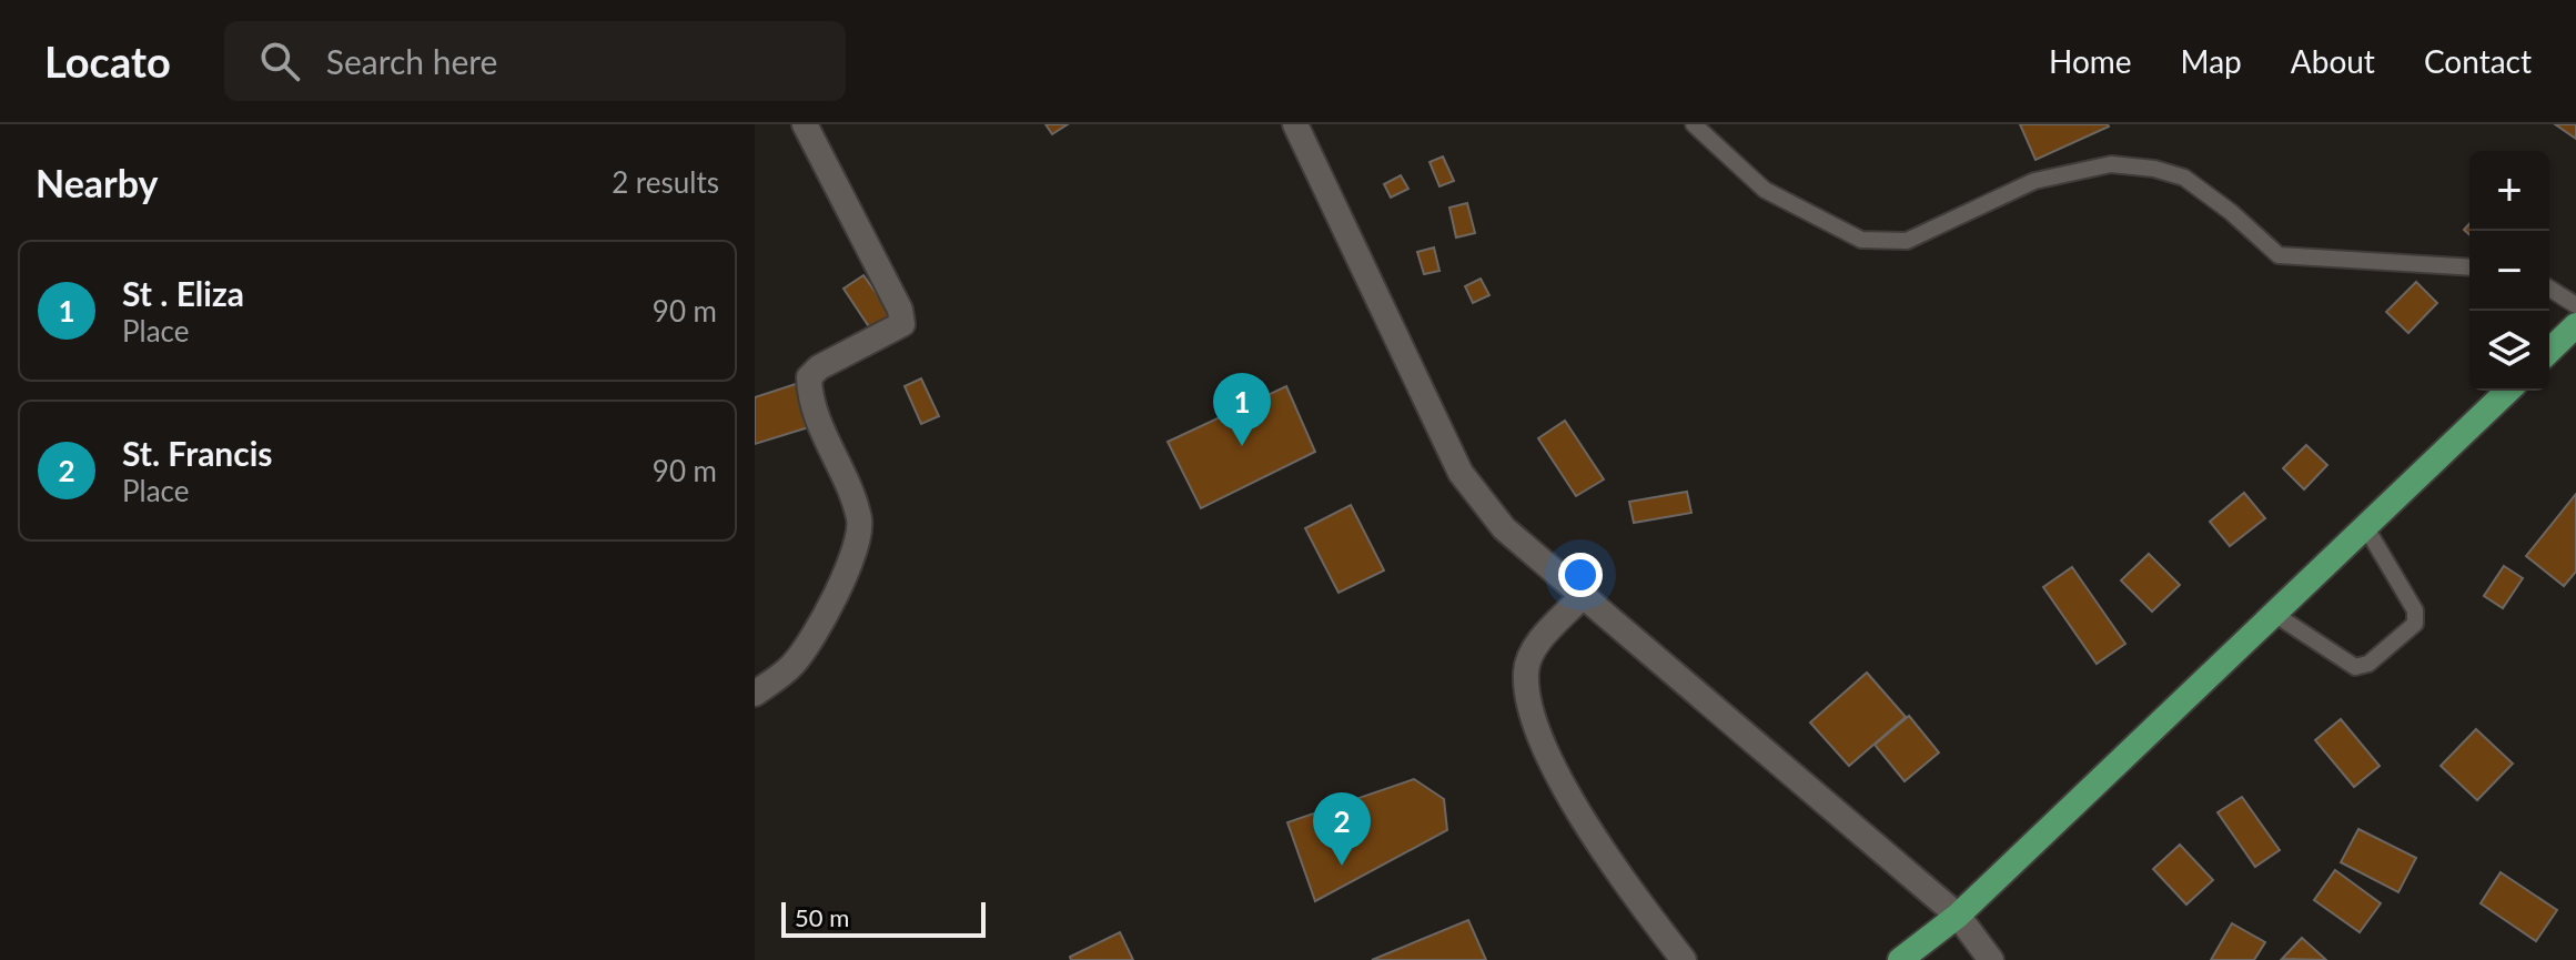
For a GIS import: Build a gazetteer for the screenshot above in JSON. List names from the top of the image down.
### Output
{
  "scale_bar": "50 m",
  "page": {
    "header": "Locato",
    "search": "Search here",
    "nav": [
      "Home",
      "Map",
      "About",
      "Contact"
    ],
    "heading": ["Nearby", "2 results"],
    "map_buttons": ["+", "−"],
    "list": [
      {
        "mark": "1",
        "name": "St . Eliza",
        "note": "Place",
        "value": "90 m"
      },
      {
        "mark": "2",
        "name": "St. Francis",
        "note": "Place",
        "value": "90 m"
      }
    ],
    "pins": ["1", "2"],
    "scale": "50 m"
  }
}
